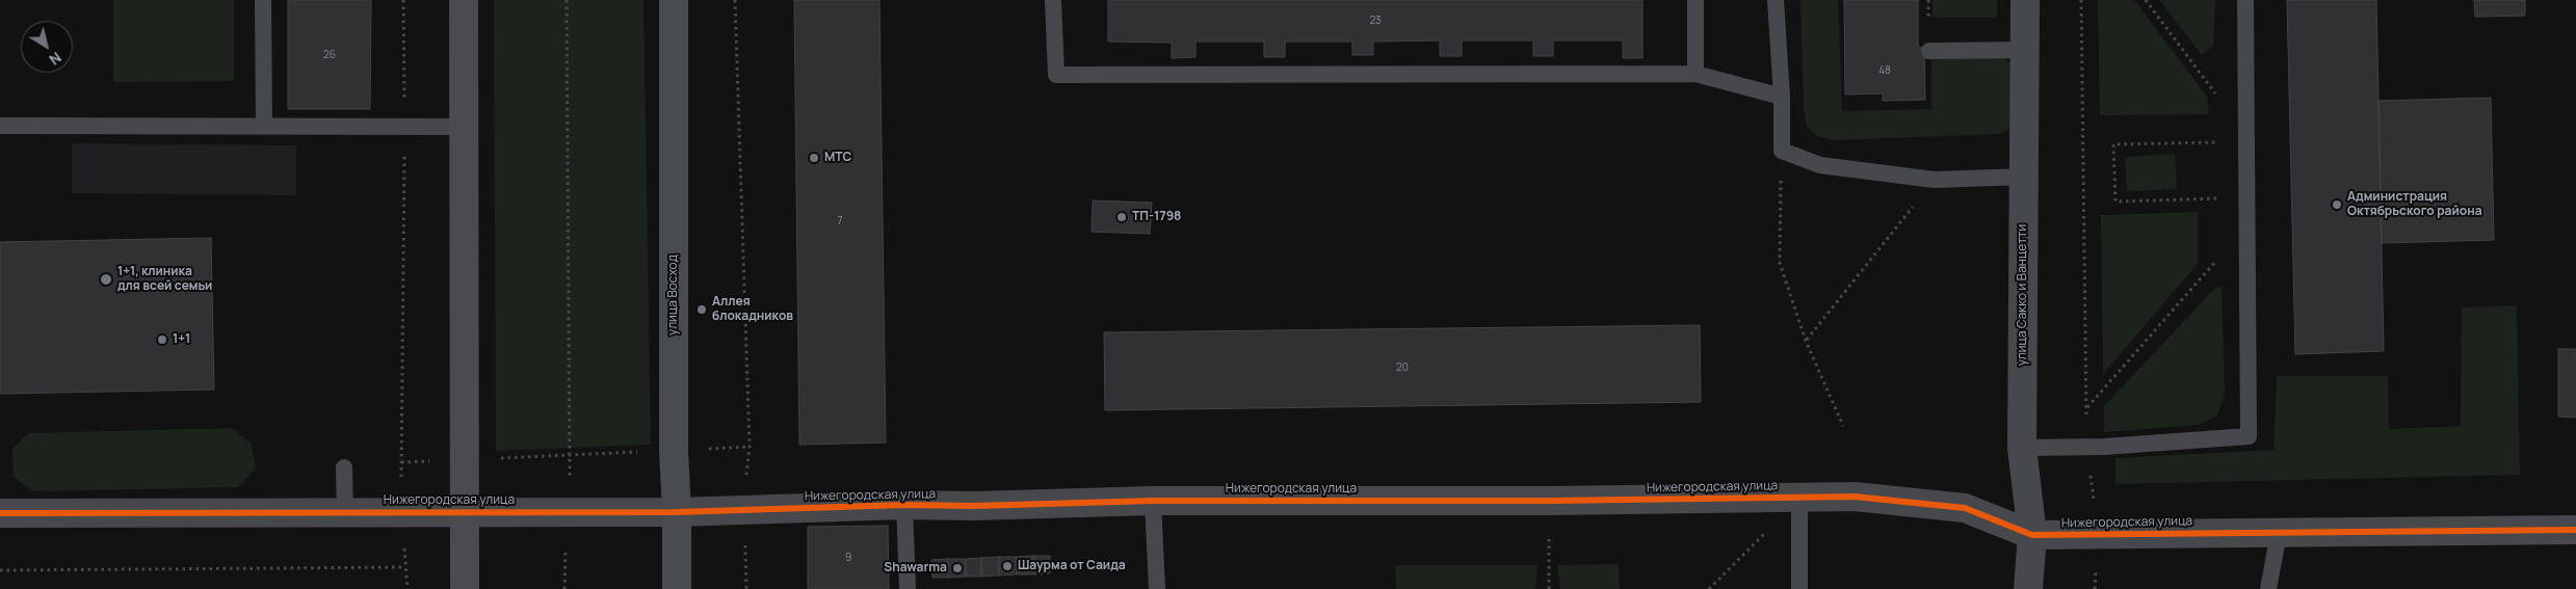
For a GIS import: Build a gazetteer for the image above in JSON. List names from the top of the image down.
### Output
{
  "streets": {
    "main road": ["улица Восход"],
    "street": ["улица Сакко и Ванцетти", "Нижегородская улица"]
  },
  "crossings": [
    ["улица Восход", "Нижегородская улица"],
    ["улица Сакко и Ванцетти", "Нижегородская улица"]
  ],
  "places": [
    "МТС",
    "Администрация Октябрьского района",
    "ТП-1798",
    "1+1, клиника для всей семьи",
    "Аллея блокадников",
    "1+1",
    "Шаурма от Саида",
    "Shawarma"
  ],
  "house_numbers": [
    "23",
    "26",
    "48",
    "7",
    "20",
    "9"
  ],
  "north": "bottom right"
}
